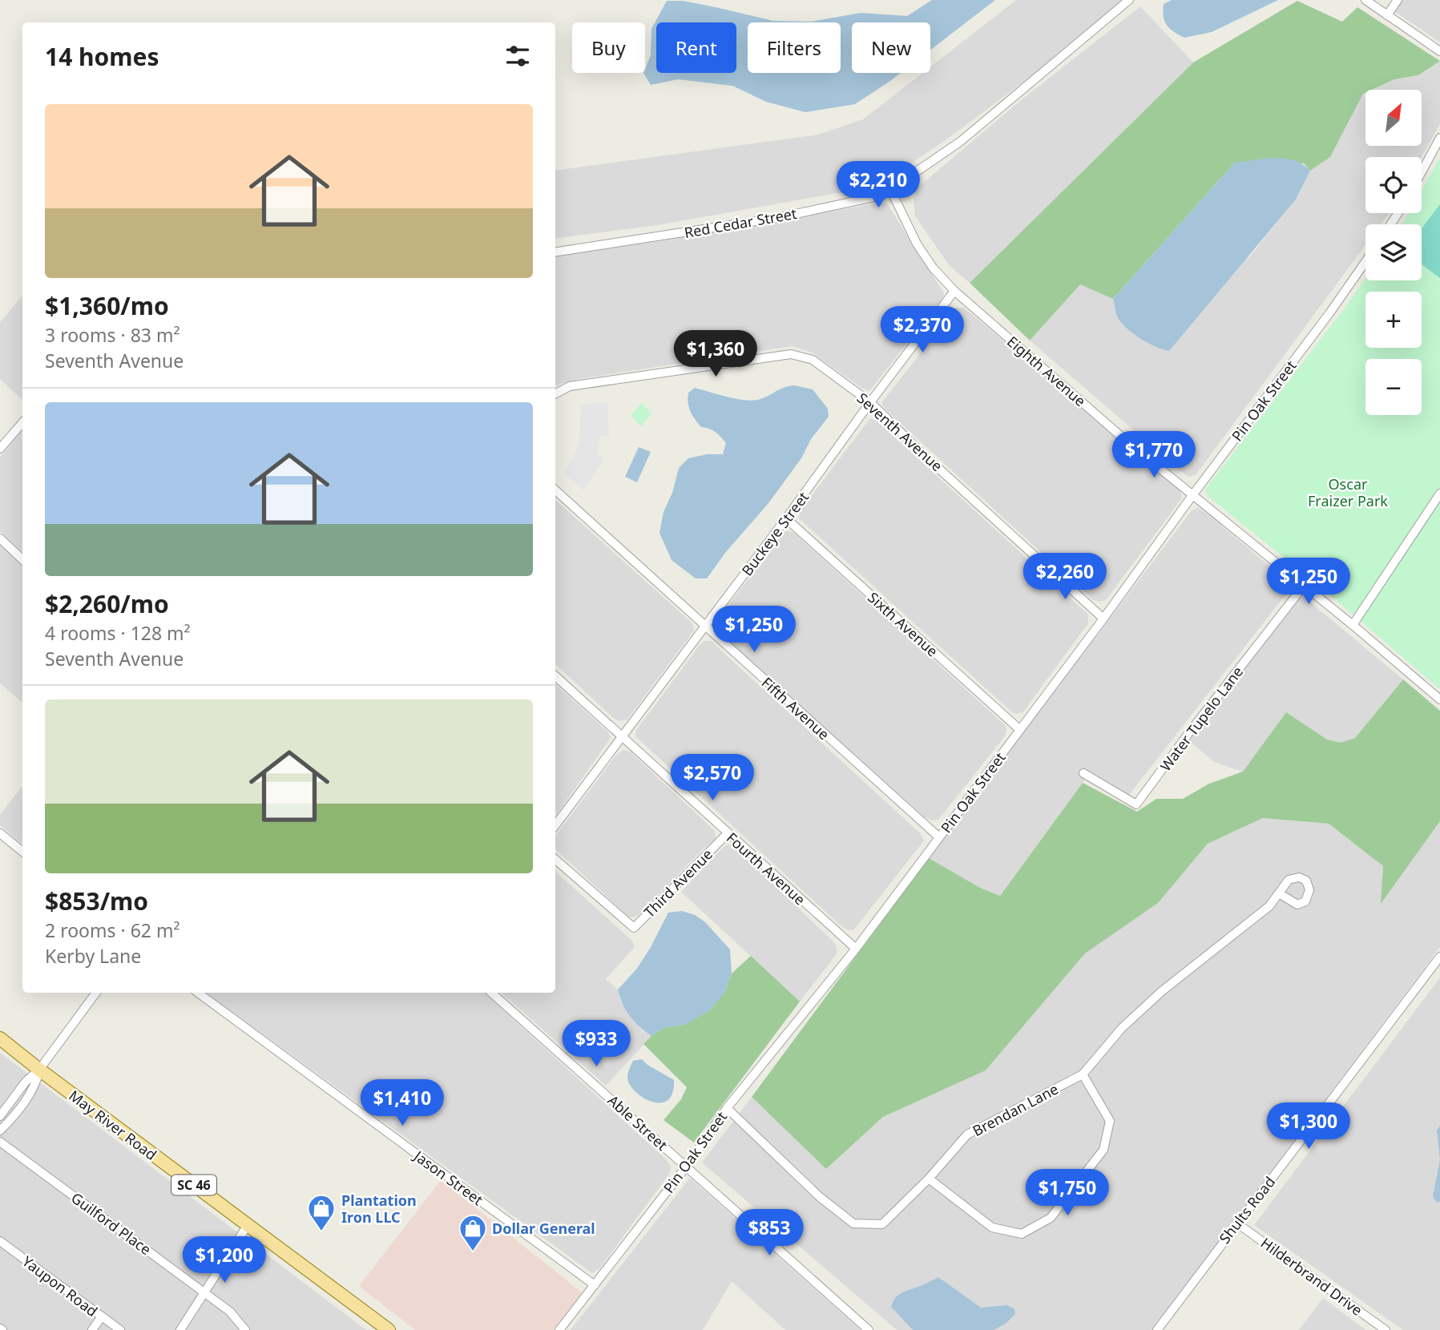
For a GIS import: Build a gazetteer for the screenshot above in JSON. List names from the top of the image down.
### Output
{
  "streets": {
    "main road": ["May River Road", "SC 46"],
    "street": [
      "Red Cedar Street",
      "Eighth Avenue",
      "Pin Oak Street",
      "Seventh Avenue",
      "Buckeye Street",
      "Sixth Avenue",
      "Fifth Avenue",
      "Water Tupelo Lane",
      "Fourth Avenue",
      "Third Avenue",
      "Brendan Lane",
      "Able Street",
      "Jason Street",
      "Shults Road",
      "Guilford Place",
      "Hilderbrand Drive",
      "Yaupon Road"
    ]
  },
  "crossings": [
    ["Red Cedar Street", "Eighth Avenue"],
    ["Eighth Avenue", "Pin Oak Street"],
    ["Eighth Avenue", "Buckeye Street"],
    ["Eighth Avenue", "Water Tupelo Lane"],
    ["Pin Oak Street", "Seventh Avenue"],
    ["Pin Oak Street", "Sixth Avenue"],
    ["Pin Oak Street", "Fifth Avenue"],
    ["Pin Oak Street", "Fourth Avenue"],
    ["Pin Oak Street", "Brendan Lane"],
    ["Pin Oak Street", "Able Street"],
    ["Pin Oak Street", "Jason Street"],
    ["Seventh Avenue", "Buckeye Street"],
    ["Buckeye Street", "Sixth Avenue"],
    ["Buckeye Street", "Fifth Avenue"],
    ["Buckeye Street", "Fourth Avenue"],
    ["Fourth Avenue", "Third Avenue"],
    ["Shults Road", "Hilderbrand Drive"]
  ],
  "parks": ["Oscar Fraizer Park"],
  "places": {
    "shop": ["Plantation Iron LLC", "Dollar General"]
  },
  "north": "top right",
  "page": {
    "chip": [
      "Buy",
      "Rent",
      "Filters",
      "New"
    ],
    "heading": "14 homes",
    "map_buttons": ["+", "−"],
    "list": [
      {
        "name": "$1,360/mo",
        "note": "3 rooms · 83 m² · Seventh Avenue"
      },
      {
        "name": "$2,260/mo",
        "note": "4 rooms · 128 m² · Seventh Avenue"
      },
      {
        "name": "$853/mo",
        "note": "2 rooms · 62 m² · Kerby Lane"
      }
    ],
    "price": [
      "$2,210",
      "$2,370",
      "$1,360",
      "$1,770",
      "$2,260",
      "$1,250",
      "$1,250",
      "$2,570",
      "$933",
      "$1,410",
      "$1,300",
      "$1,750",
      "$853",
      "$1,200"
    ]
  }
}
